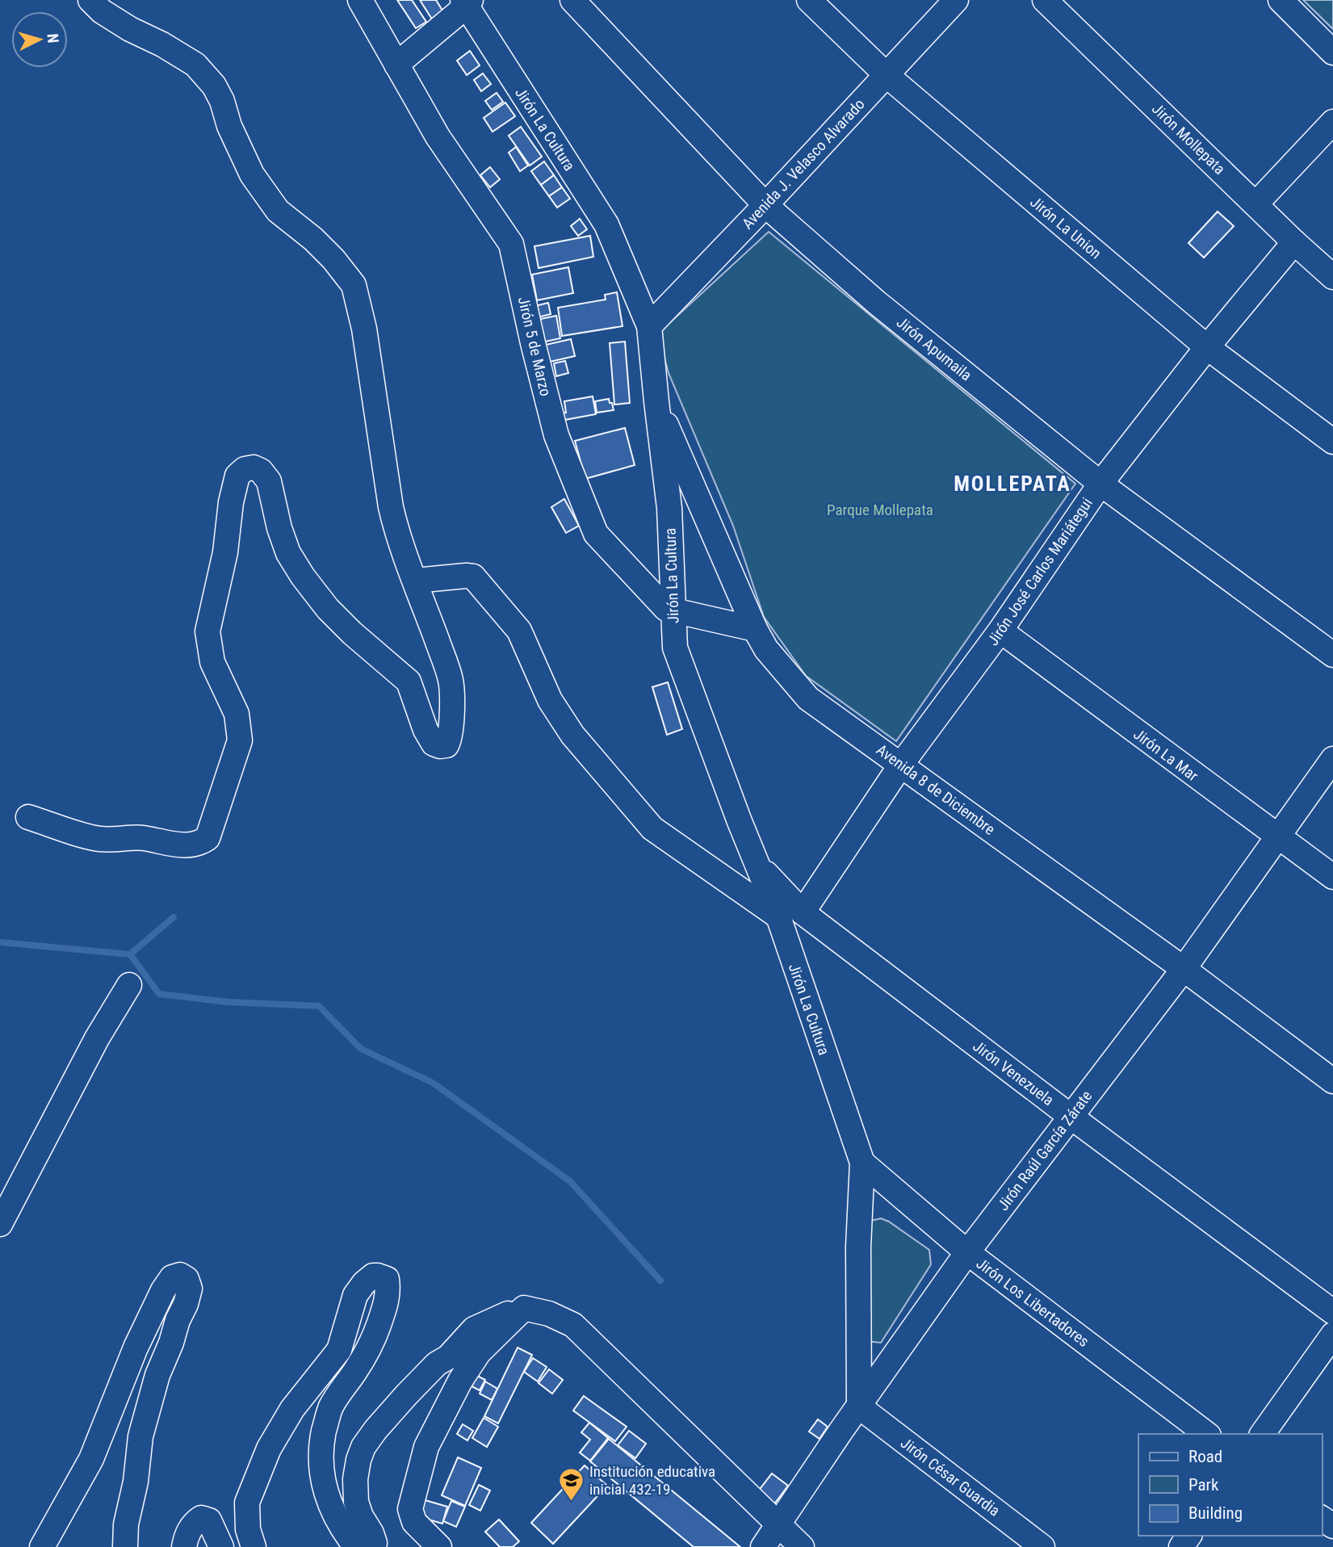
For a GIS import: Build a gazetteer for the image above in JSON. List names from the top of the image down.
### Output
{
  "streets": {
    "street": [
      "Jirón La Cultura",
      "Jirón Mollepata",
      "Avenida J. Velasco Alvarado",
      "Jirón La Union",
      "Jirón 5 de Marzo",
      "Jirón Apumaila",
      "Jirón José Carlos Mariátegui",
      "Jirón La Mar",
      "Avenida 8 de Diciembre",
      "Jirón Venezuela",
      "Jirón Raúl García Zárate",
      "Jirón Los Libertadores",
      "Jirón César Guardia"
    ]
  },
  "crossings": [
    ["Jirón La Cultura", "Avenida J. Velasco Alvarado"],
    ["Jirón La Cultura", "Jirón 5 de Marzo"],
    ["Jirón La Cultura", "Avenida 8 de Diciembre"],
    ["Jirón La Cultura", "Jirón Venezuela"],
    ["Jirón La Cultura", "Jirón Los Libertadores"],
    ["Jirón Mollepata", "Jirón José Carlos Mariátegui"],
    ["Avenida J. Velasco Alvarado", "Jirón La Union"],
    ["Avenida J. Velasco Alvarado", "Jirón Apumaila"],
    ["Jirón La Union", "Jirón José Carlos Mariátegui"],
    ["Jirón Apumaila", "Jirón José Carlos Mariátegui"],
    ["Jirón José Carlos Mariátegui", "Jirón La Mar"],
    ["Jirón José Carlos Mariátegui", "Avenida 8 de Diciembre"],
    ["Jirón José Carlos Mariátegui", "Jirón Venezuela"],
    ["Jirón La Mar", "Jirón Raúl García Zárate"],
    ["Avenida 8 de Diciembre", "Jirón Raúl García Zárate"],
    ["Jirón Venezuela", "Jirón Raúl García Zárate"],
    ["Jirón Raúl García Zárate", "Jirón Los Libertadores"],
    ["Jirón Raúl García Zárate", "Jirón César Guardia"]
  ],
  "districts": ["MOLLEPATA"],
  "parks": ["Parque Mollepata"],
  "places": {
    "school or university": ["Institución educativa inicial 432-19"]
  },
  "legend": ["Road", "Park", "Building"],
  "north": "right"
}
